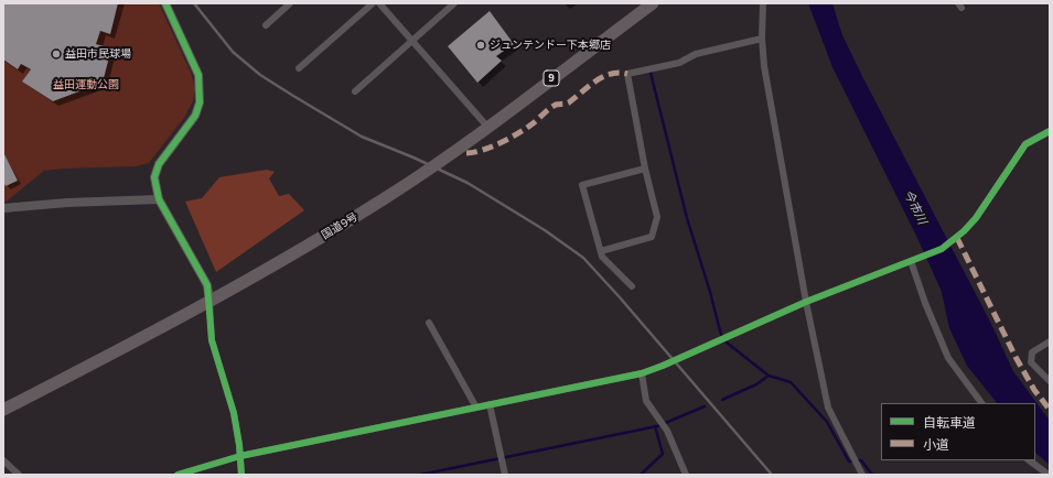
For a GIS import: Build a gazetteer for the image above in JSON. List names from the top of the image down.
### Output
{
  "streets": {
    "highway": ["9", "国道9号"]
  },
  "water": ["今市川"],
  "parks": ["益田運動公園"],
  "places": ["ジュンテンドー下本郷店", "益田市民球場"],
  "legend": ["自転車道", "小道"]
}
